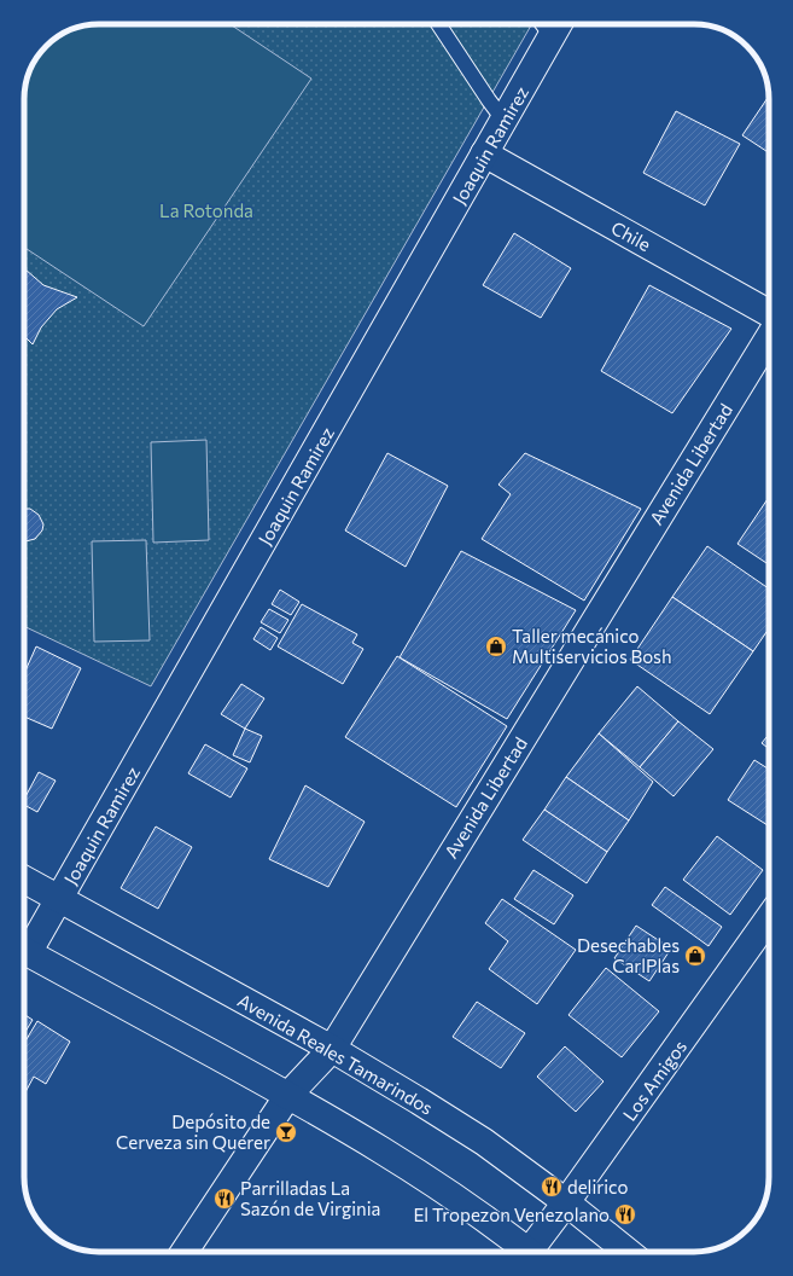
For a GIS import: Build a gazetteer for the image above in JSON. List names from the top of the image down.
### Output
{
  "streets": {
    "street": [
      "Joaquin Ramirez",
      "Chile",
      "Avenida Libertad",
      "Avenida Reales Tamarindos",
      "Los Amigos"
    ]
  },
  "crossings": [
    ["Joaquin Ramirez", "Chile"],
    ["Joaquin Ramirez", "Avenida Reales Tamarindos"],
    ["Avenida Libertad", "Avenida Reales Tamarindos"],
    ["Avenida Reales Tamarindos", "Los Amigos"]
  ],
  "parks": ["La Rotonda"],
  "places": {
    "shop": ["Taller mecánico Multiservicios Bosh", "Desechables CarlPlas"],
    "bar": ["Depósito de Cerveza sin Querer"],
    "restaurant": ["delirico", "Parrilladas La Sazón de Virginia", "El Tropezon Venezolano"]
  }
}
